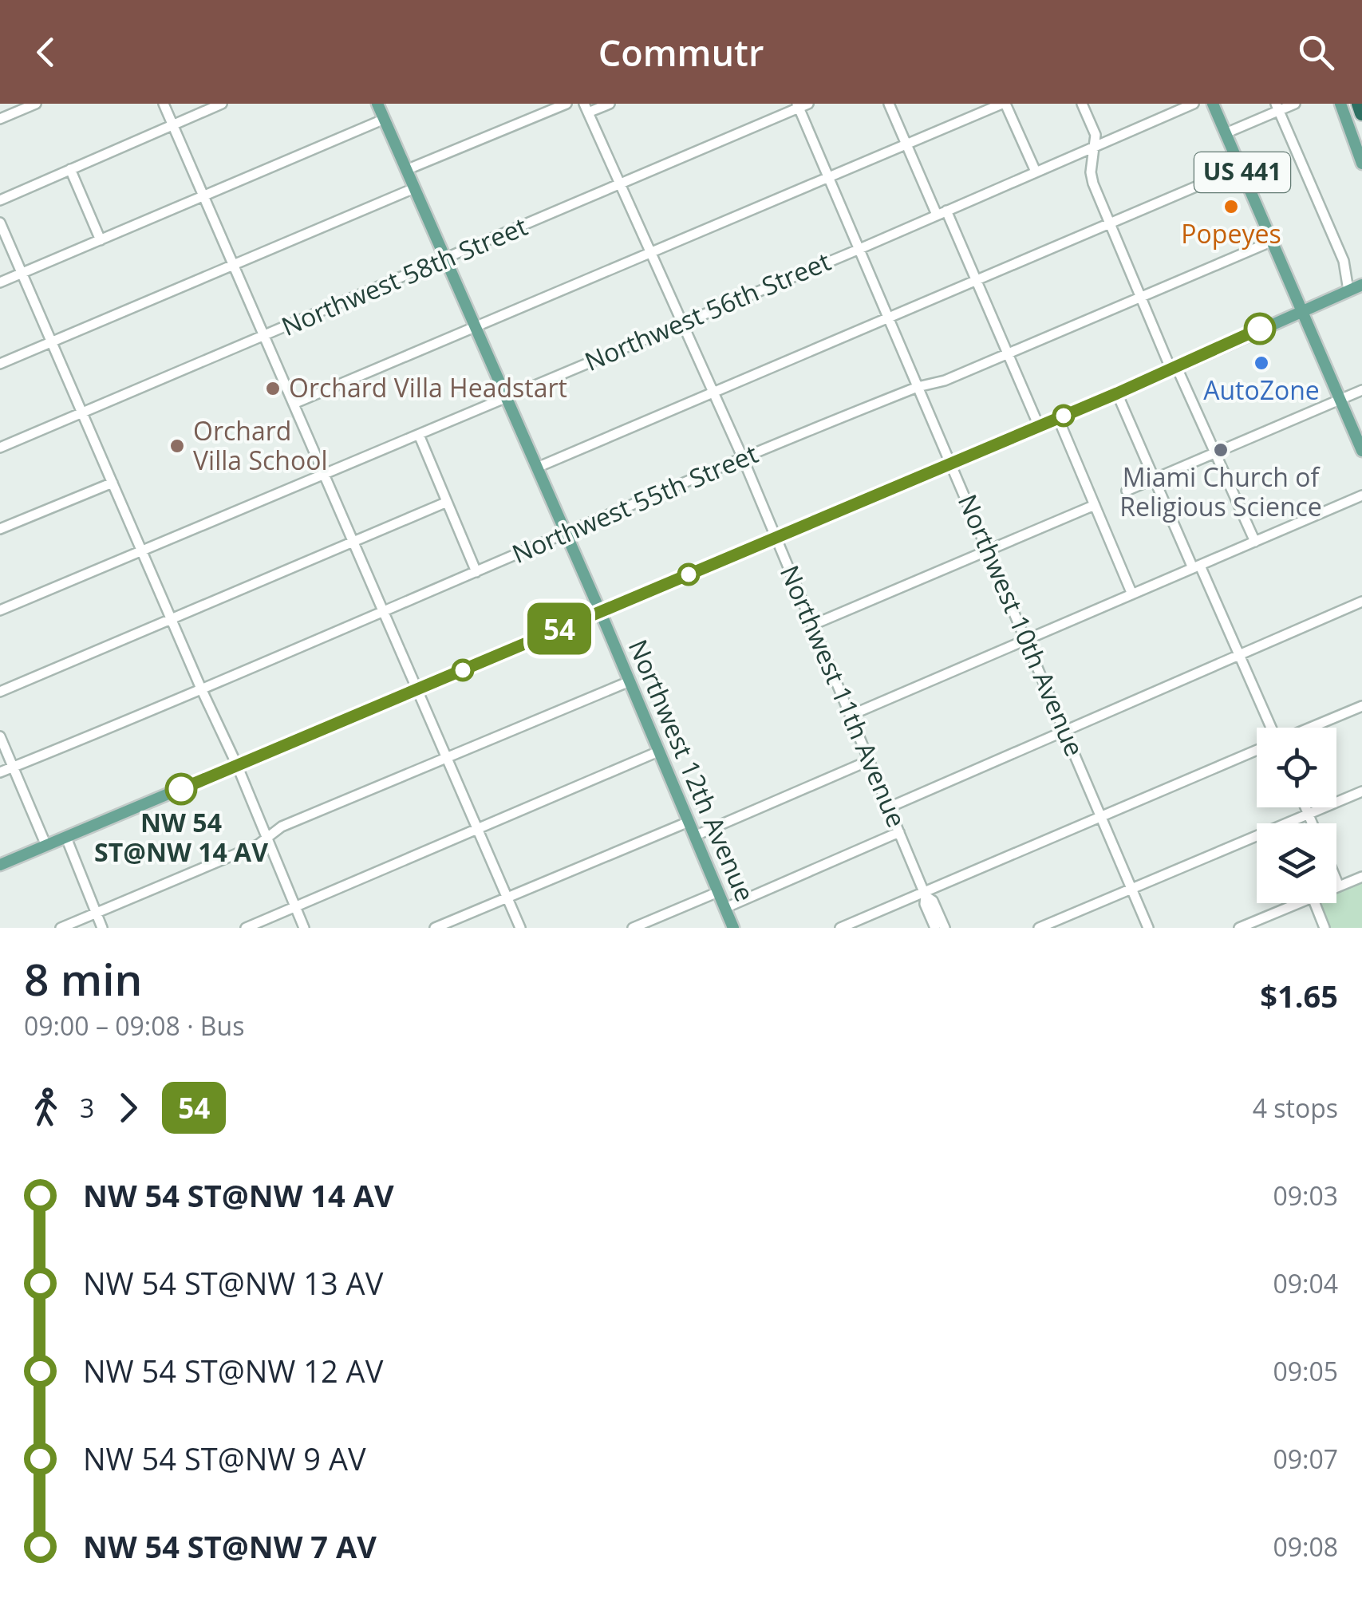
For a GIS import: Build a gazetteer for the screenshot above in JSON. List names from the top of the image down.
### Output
{
  "streets": {
    "main road": ["US 441", "Northwest 12th Avenue"],
    "street": [
      "Northwest 58th Street",
      "Northwest 56th Street",
      "Northwest 55th Street",
      "Northwest 10th Avenue",
      "Northwest 11th Avenue"
    ]
  },
  "crossings": [
    ["US 441", "Northwest 55th Street"],
    ["Northwest 58th Street", "Northwest 10th Avenue"],
    ["Northwest 58th Street", "Northwest 11th Avenue"],
    ["Northwest 58th Street", "Northwest 12th Avenue"],
    ["Northwest 56th Street", "Northwest 10th Avenue"],
    ["Northwest 56th Street", "Northwest 11th Avenue"],
    ["Northwest 56th Street", "Northwest 12th Avenue"],
    ["Northwest 55th Street", "Northwest 10th Avenue"],
    ["Northwest 55th Street", "Northwest 11th Avenue"],
    ["Northwest 55th Street", "Northwest 12th Avenue"]
  ],
  "places": [
    "Popeyes",
    "AutoZone",
    "Orchard Villa Headstart",
    "Orchard Villa School",
    "Miami Church of Religious Science",
    "NW 54 ST@NW 14 AV"
  ],
  "lines": ["bus line 54"],
  "page": {
    "header": "Commutr",
    "on_map": "54",
    "heading": ["8 min", "09:00 – 09:08 · Bus", "$1.65"],
    "legs": ["3", "54", "4 stops"],
    "list": [
      {
        "name": "NW 54 ST@NW 14 AV",
        "value": "09:03"
      },
      {
        "name": "NW 54 ST@NW 13 AV",
        "value": "09:04"
      },
      {
        "name": "NW 54 ST@NW 12 AV",
        "value": "09:05"
      },
      {
        "name": "NW 54 ST@NW 9 AV",
        "value": "09:07"
      },
      {
        "name": "NW 54 ST@NW 7 AV",
        "value": "09:08"
      }
    ]
  }
}
